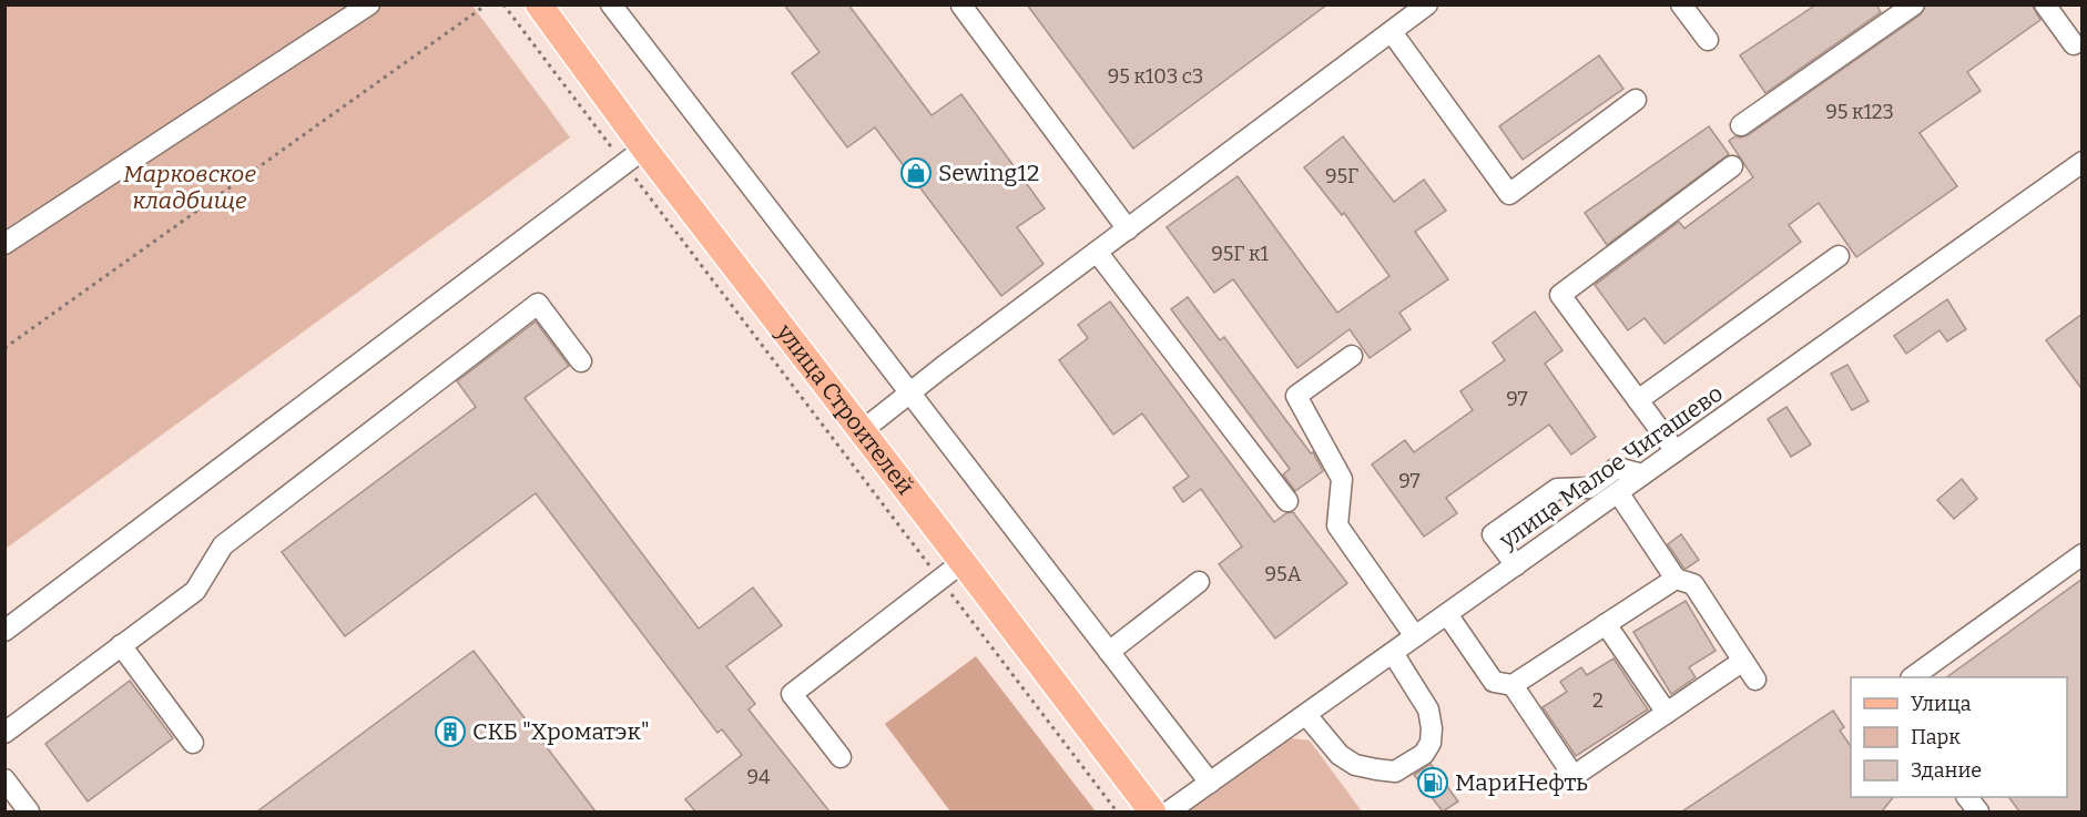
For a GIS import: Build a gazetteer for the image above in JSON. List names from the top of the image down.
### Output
{
  "streets": {
    "main road": ["улица Строителей"],
    "street": ["улица Малое Чигашево"]
  },
  "parks": ["Марковское кладбище"],
  "places": {
    "shop": ["Sewing12"],
    "building": ["СКБ \"Хроматэк\""],
    "fuel station": ["МариНефть"]
  },
  "house_numbers": [
    "95 к103 с3",
    "95 к123",
    "95Г",
    "95Г к1",
    "97",
    "97",
    "95А",
    "2",
    "94"
  ],
  "legend": ["Улица", "Парк", "Здание"]
}
